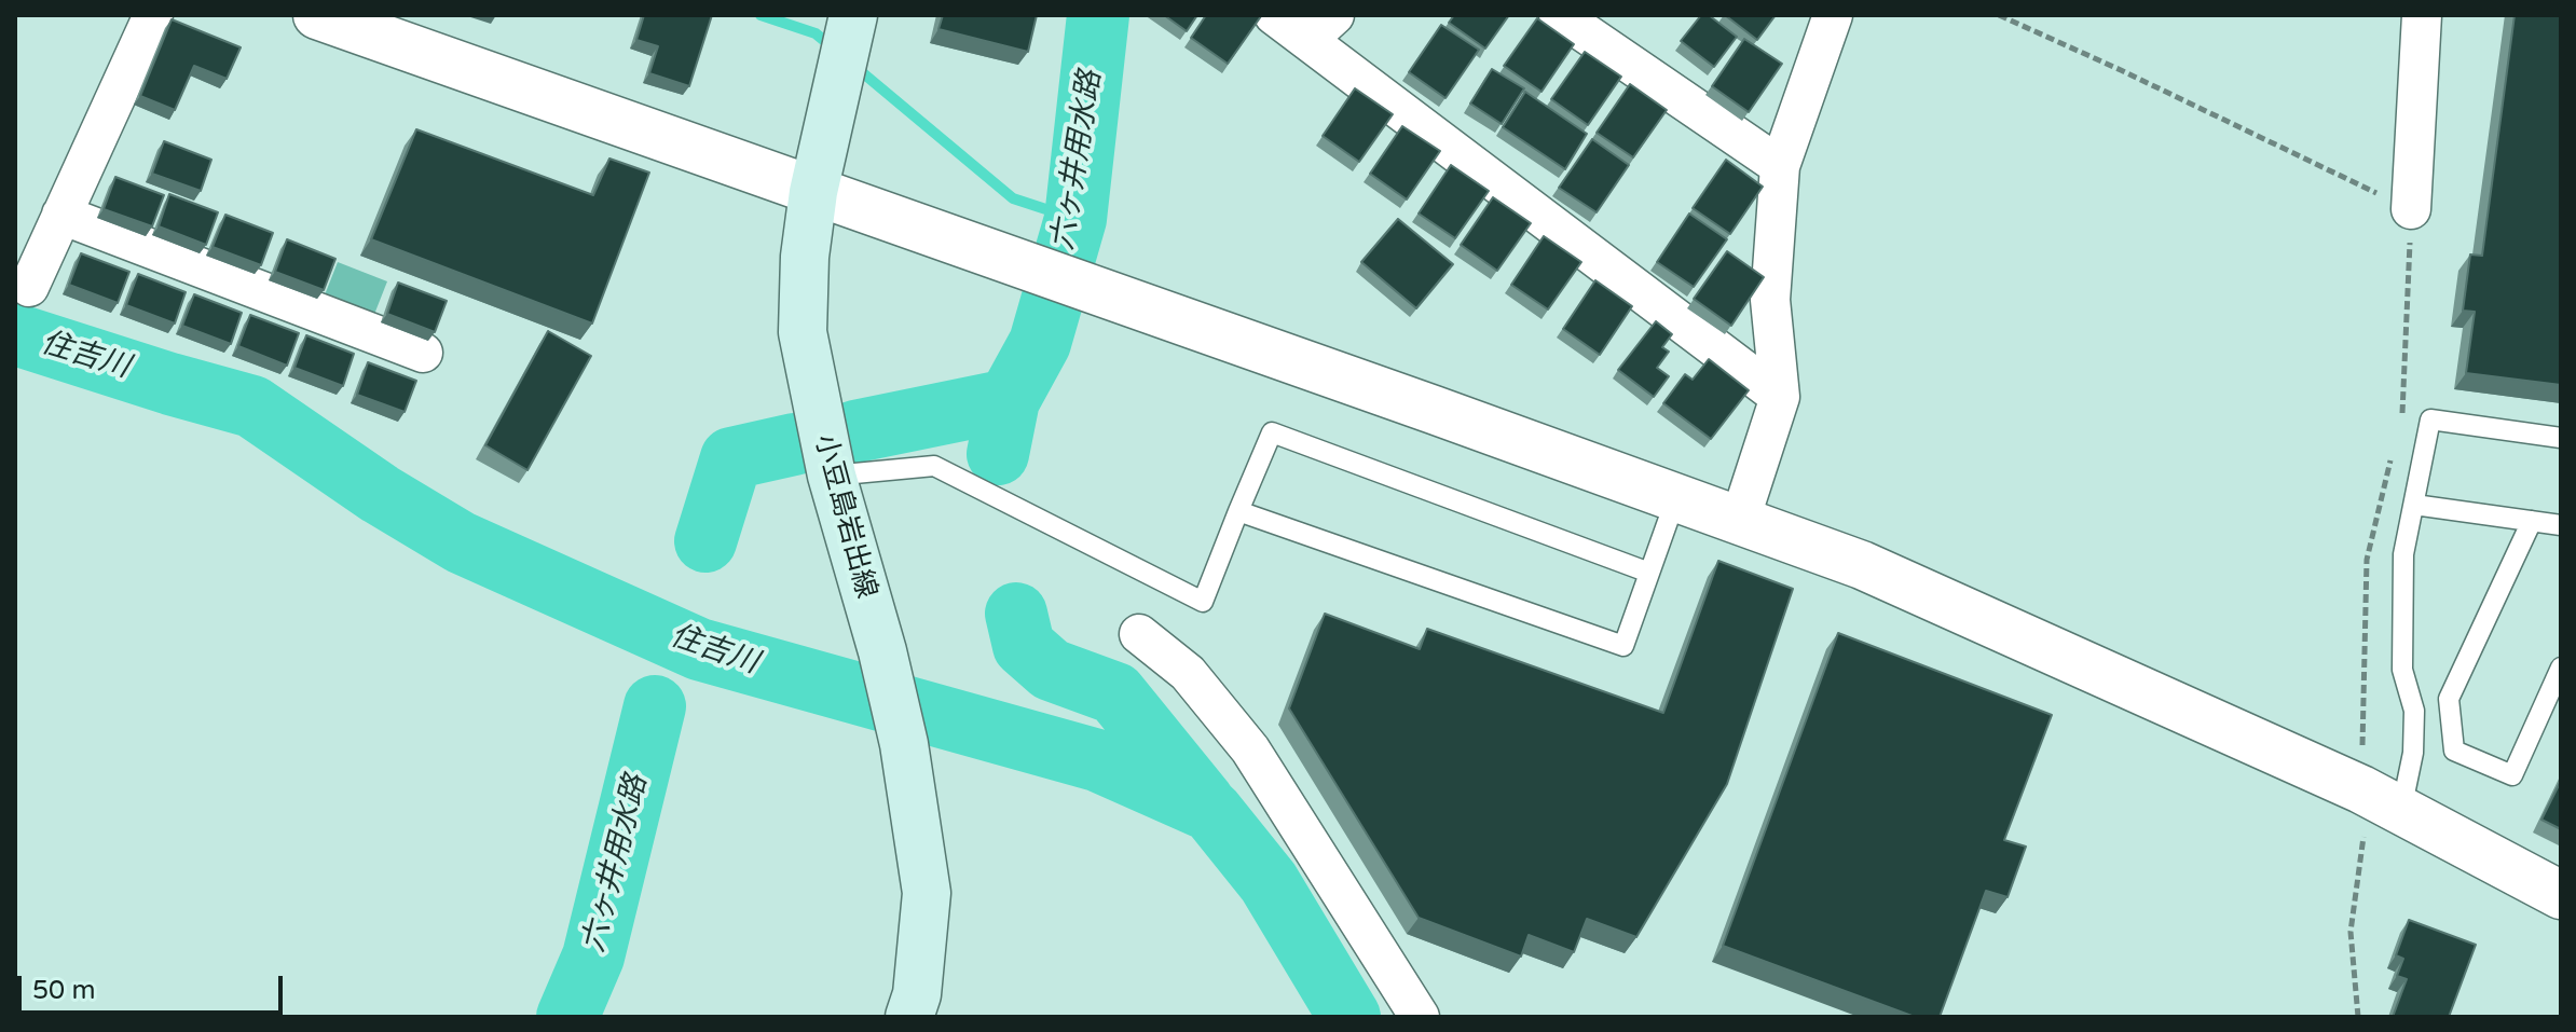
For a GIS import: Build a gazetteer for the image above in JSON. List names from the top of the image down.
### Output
{
  "streets": {
    "main road": ["小豆島岩出線"]
  },
  "water": ["六ヶ井用水路", "住吉川"],
  "scale_bar": "50 m"
}
